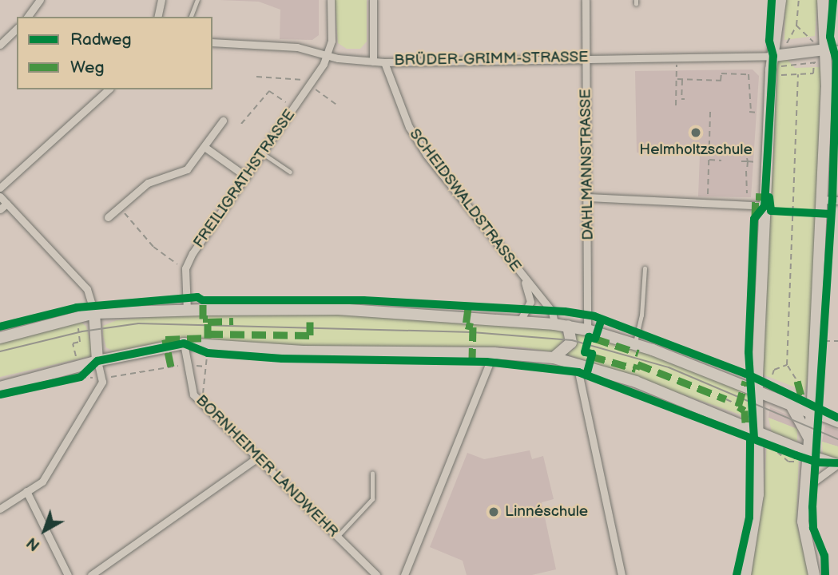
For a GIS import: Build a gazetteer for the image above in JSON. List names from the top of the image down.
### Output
{
  "streets": {
    "street": [
      "BRÜDER-GRIMM-STRASSE",
      "DAHLMANNSTRASSE",
      "FREILIGRATHSTRASSE",
      "SCHEIDSWALDSTRASSE",
      "BORNHEIMER LANDWEHR"
    ]
  },
  "crossings": [
    ["BRÜDER-GRIMM-STRASSE", "DAHLMANNSTRASSE"],
    ["BRÜDER-GRIMM-STRASSE", "FREILIGRATHSTRASSE"],
    ["BRÜDER-GRIMM-STRASSE", "SCHEIDSWALDSTRASSE"]
  ],
  "places": ["Helmholtzschule", "Linnéschule"],
  "legend": ["Radweg", "Weg"],
  "north": "bottom left"
}
